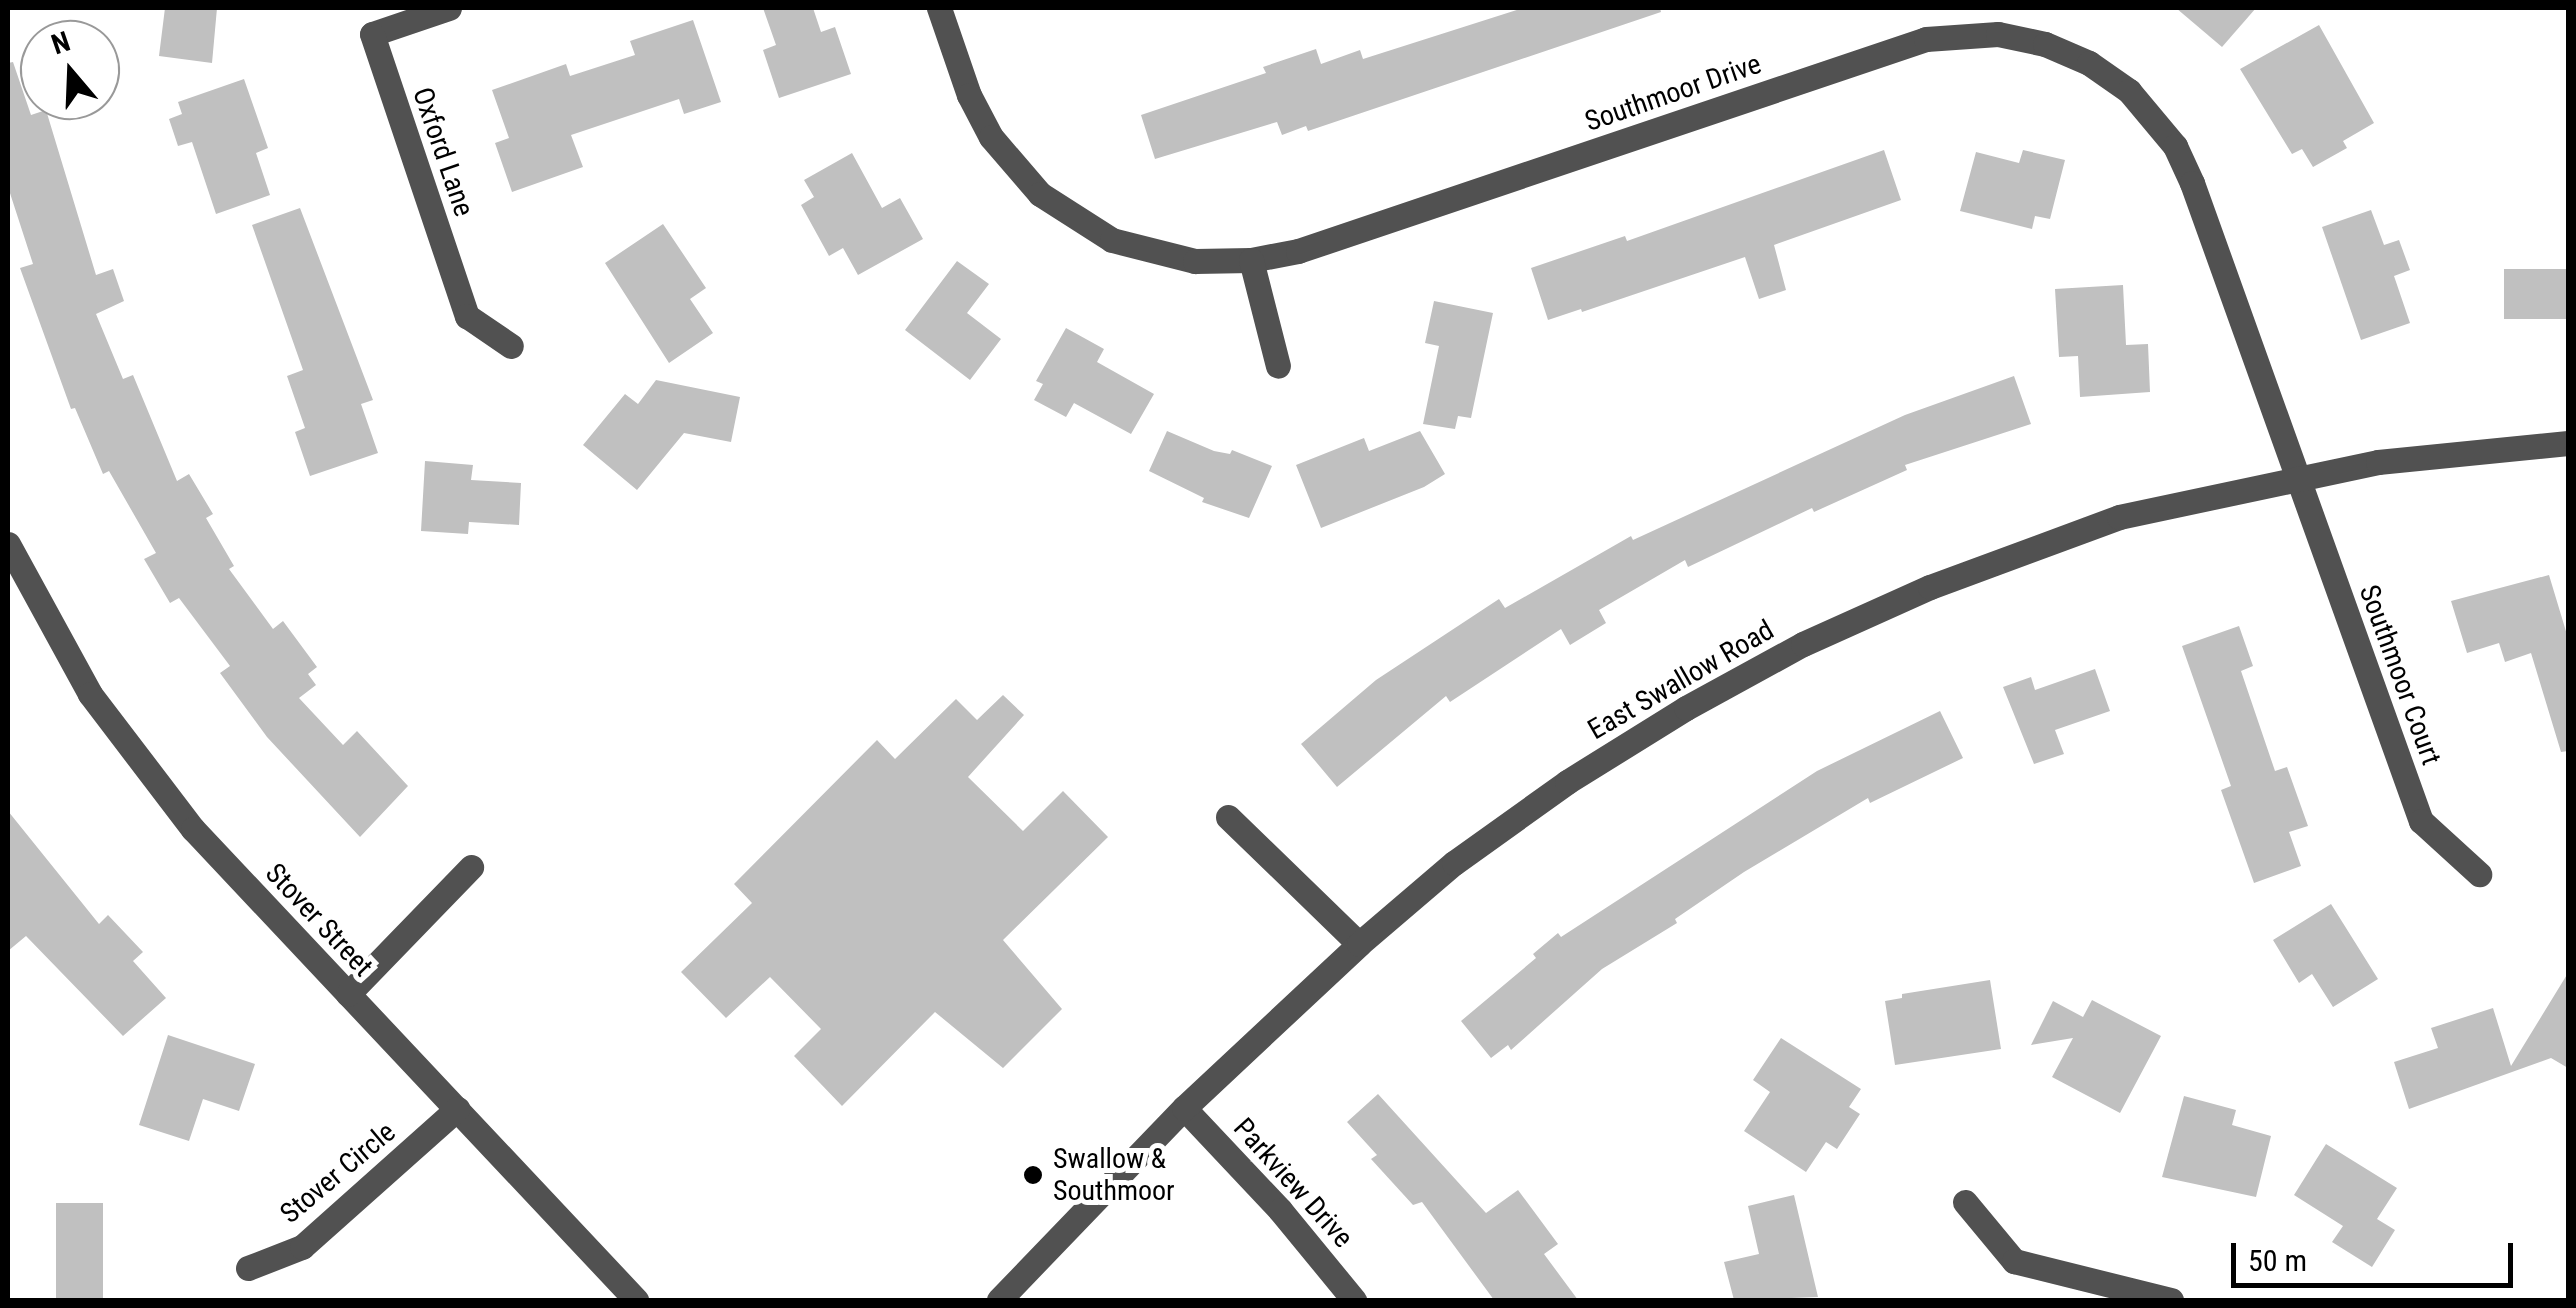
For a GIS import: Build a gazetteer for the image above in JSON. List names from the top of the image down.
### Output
{
  "streets": {
    "street": [
      "Southmoor Drive",
      "Oxford Lane",
      "Southmoor Court",
      "East Swallow Road",
      "Stover Street",
      "Stover Circle",
      "Parkview Drive"
    ]
  },
  "crossings": [
    ["Southmoor Drive", "Southmoor Court"],
    ["Southmoor Drive", "East Swallow Road"],
    ["Southmoor Court", "East Swallow Road"],
    ["East Swallow Road", "Parkview Drive"],
    ["Stover Street", "Stover Circle"]
  ],
  "places": ["Swallow & Southmoor"],
  "scale_bar": "50 m",
  "north": "top"
}
